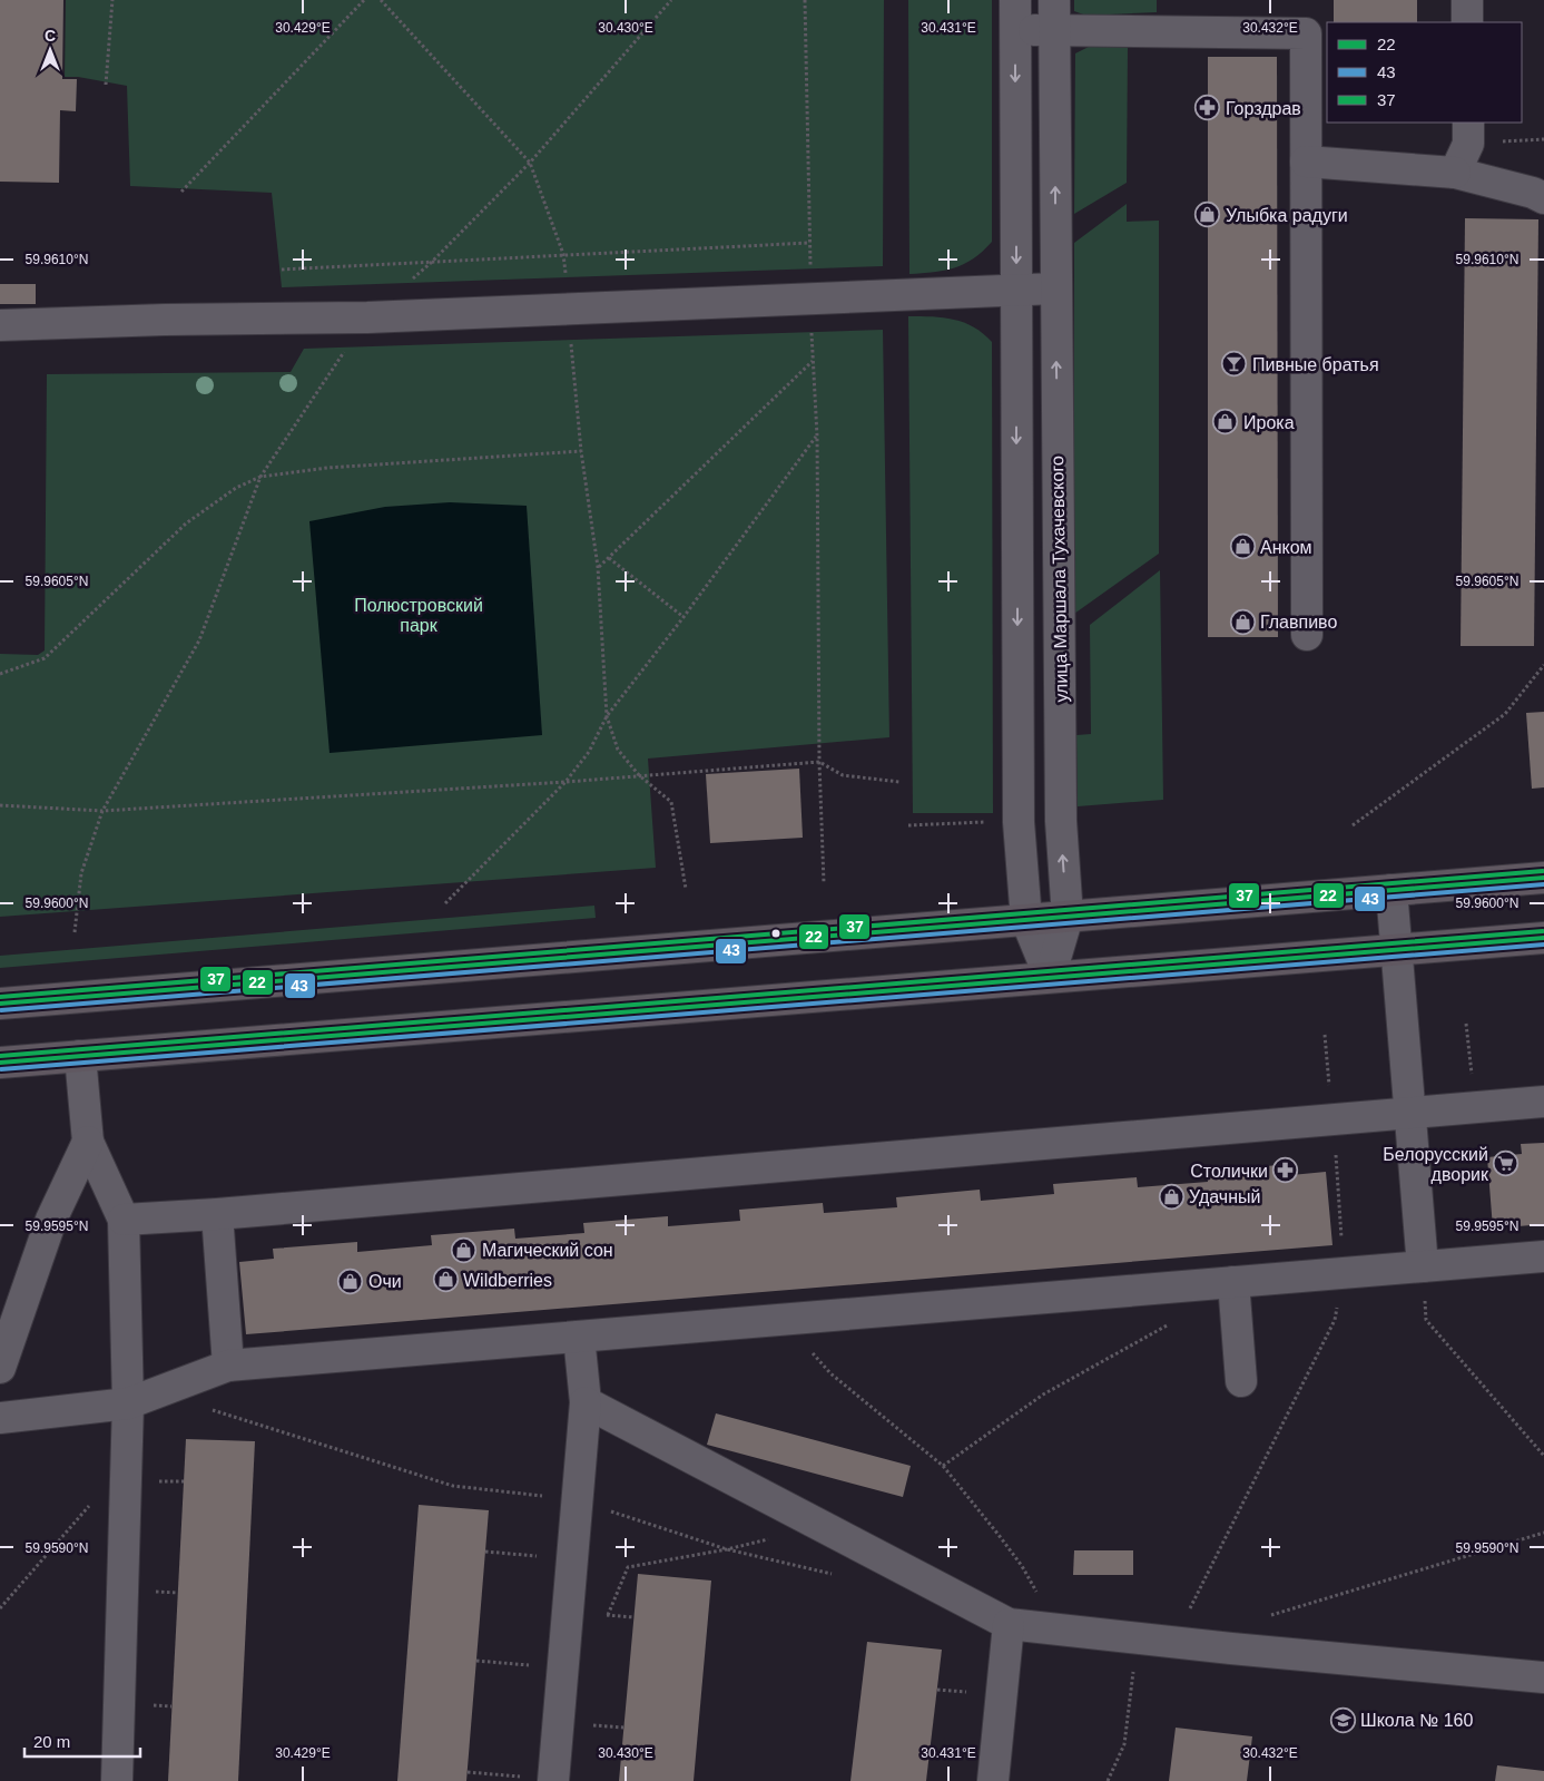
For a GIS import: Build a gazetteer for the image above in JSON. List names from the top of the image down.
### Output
{
  "streets": {
    "street": ["улица Маршала Тухачевского"]
  },
  "parks": ["Полюстровский парк"],
  "places": {
    "pharmacy": ["Горздрав", "Столички"],
    "shop": [
      "Улыбка радуги",
      "Ирока",
      "Анком",
      "Главпиво",
      "Удачный",
      "Магический сон",
      "Wildberries",
      "Очи"
    ],
    "bar": ["Пивные братья"],
    "supermarket": ["Белорусский дворик"],
    "school or university": ["Школа № 160"]
  },
  "lines": ["transit line 37", "transit line 22", "transit line 43"],
  "legend": ["22", "43", "37"],
  "scale_bar": "20 m",
  "north": "top",
  "coordinates": [
    "30.429°E",
    "30.430°E",
    "30.431°E",
    "30.432°E",
    "59.9610°N",
    "59.9605°N",
    "59.9600°N",
    "59.9595°N",
    "59.9590°N"
  ]
}
